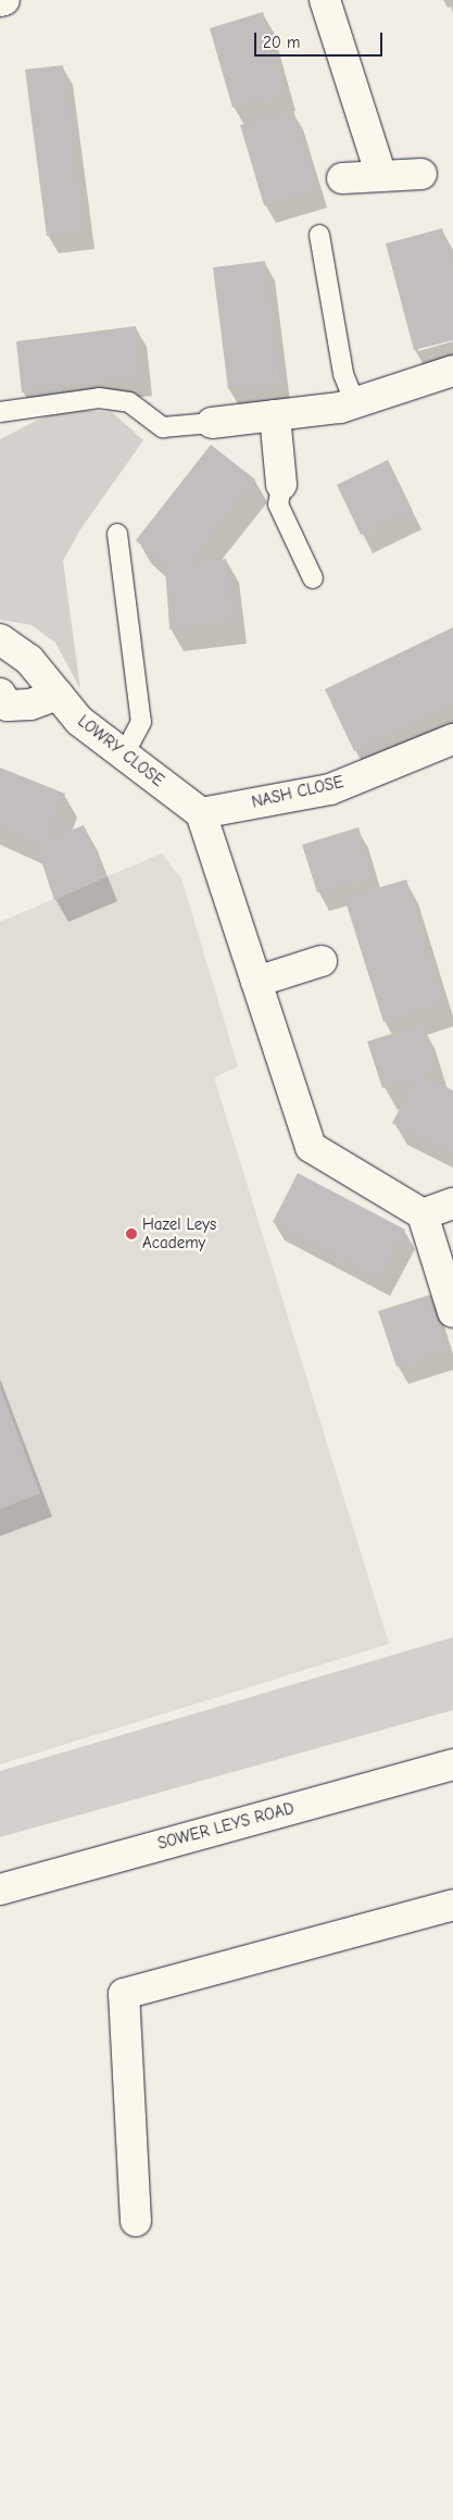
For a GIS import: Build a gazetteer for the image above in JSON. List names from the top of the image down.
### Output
{
  "streets": {
    "street": ["LOWRY CLOSE", "NASH CLOSE", "SOWER LEYS ROAD"]
  },
  "crossings": [
    ["LOWRY CLOSE", "NASH CLOSE"]
  ],
  "places": ["Hazel Leys Academy"],
  "scale_bar": "20 m"
}
